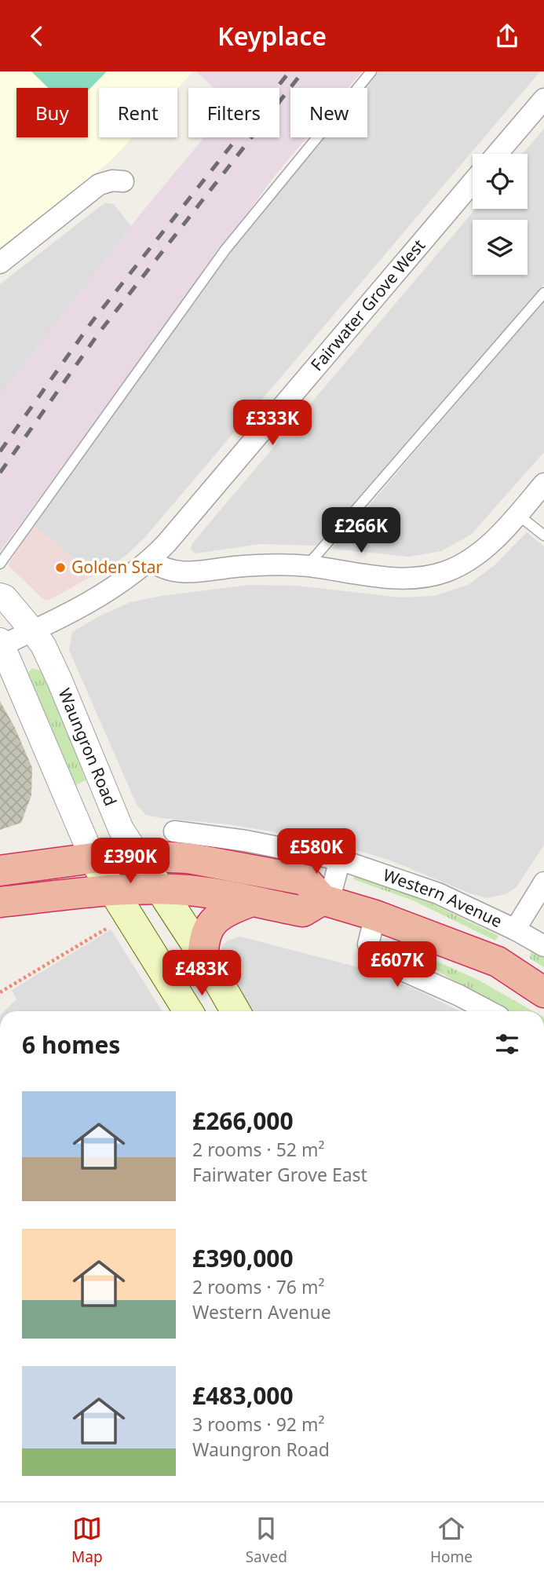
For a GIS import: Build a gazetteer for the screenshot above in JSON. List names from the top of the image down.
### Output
{
  "streets": {
    "main road": ["Waungron Road"],
    "street": ["Fairwater Grove West", "Western Avenue"]
  },
  "crossings": [
    ["Fairwater Grove West", "Waungron Road"]
  ],
  "places": ["Golden Star"],
  "page": {
    "header": "Keyplace",
    "chip": [
      "Buy",
      "Rent",
      "Filters",
      "New"
    ],
    "price": [
      "£333K",
      "£266K",
      "£580K",
      "£390K",
      "£607K",
      "£483K"
    ],
    "heading": "6 homes",
    "list": [
      {
        "name": "£266,000",
        "note": "2 rooms · 52 m² · Fairwater Grove East"
      },
      {
        "name": "£390,000",
        "note": "2 rooms · 76 m² · Western Avenue"
      },
      {
        "name": "£483,000",
        "note": "3 rooms · 92 m² · Waungron Road"
      }
    ],
    "tabs": ["Map", "Saved", "Home"]
  }
}
